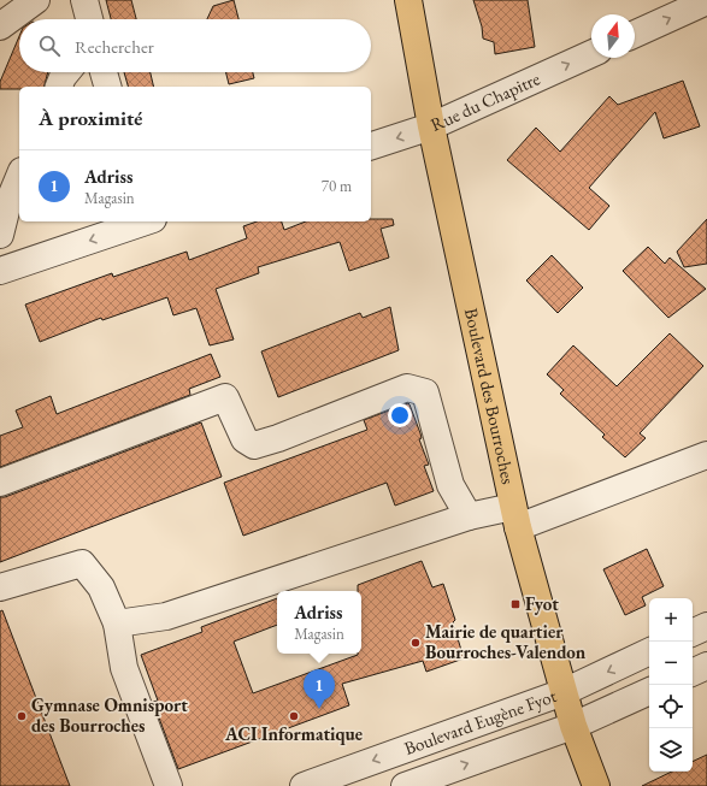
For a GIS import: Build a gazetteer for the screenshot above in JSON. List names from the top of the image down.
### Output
{
  "streets": {
    "main road": ["Boulevard des Bourroches"],
    "street": ["Rue du Chapitre", "Boulevard Eugène Fyot"]
  },
  "crossings": [
    ["Rue du Chapitre", "Boulevard des Bourroches"],
    ["Boulevard des Bourroches", "Boulevard Eugène Fyot"]
  ],
  "places": {
    "transit": ["Fyot"],
    "other": ["Mairie de quartier Bourroches-Valendon", "Gymnase Omnisport des Bourroches", "ACI Informatique"]
  },
  "north": "top",
  "page": {
    "search": "Rechercher",
    "heading": "À proximité",
    "list": [
      {
        "mark": "1",
        "name": "Adriss",
        "note": "Magasin",
        "value": "70 m"
      }
    ],
    "popup": ["Adriss", "Magasin"],
    "map_buttons": ["+", "−"],
    "pins": "1"
  }
}
